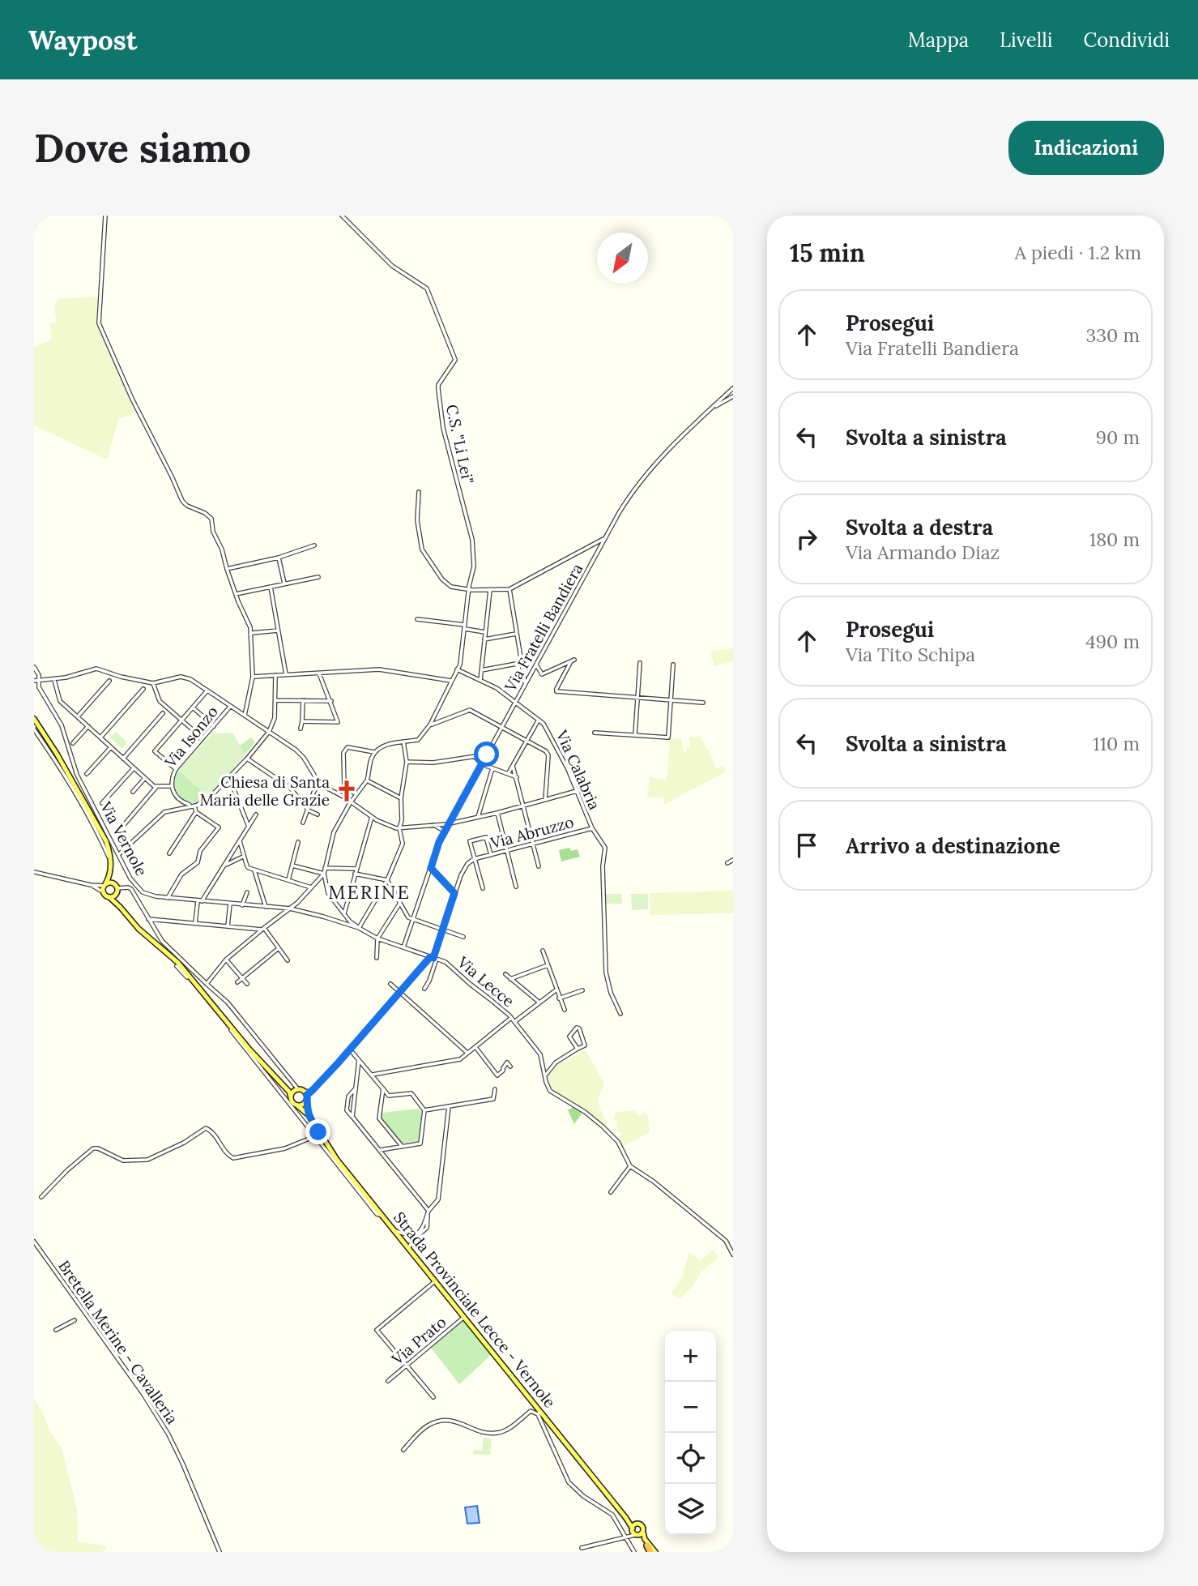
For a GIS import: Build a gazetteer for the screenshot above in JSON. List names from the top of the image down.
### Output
{
  "streets": {
    "main road": ["Strada Provinciale Lecce - Vernole"],
    "street": [
      "C.S. \"Li Lei\"",
      "Via Fratelli Bandiera",
      "Via Isonzo",
      "Via Calabria",
      "Via Abruzzo",
      "Via Vernole",
      "Via Lecce",
      "Via Prato",
      "Bretella Merine - Cavalleria"
    ]
  },
  "crossings": [
    ["C.S. \"Li Lei\"", "Via Calabria"],
    ["Via Fratelli Bandiera", "Via Calabria"],
    ["Via Fratelli Bandiera", "Via Lecce"],
    ["Via Calabria", "Via Abruzzo"],
    ["Via Vernole", "Via Lecce"],
    ["Strada Provinciale Lecce - Vernole", "Via Prato"]
  ],
  "districts": ["MERINE"],
  "places": {
    "church": ["Chiesa di Santa Maria delle Grazie"]
  },
  "north": "bottom left",
  "page": {
    "header": "Waypost",
    "nav": ["Mappa", "Livelli", "Condividi"],
    "buttons": "Indicazioni",
    "title": "Dove siamo",
    "heading": ["15 min", "A piedi · 1.2 km"],
    "list": [
      ["Prosegui", "Via Fratelli Bandiera", "330 m"],
      ["Svolta a sinistra", "90 m"],
      ["Svolta a destra", "Via Armando Diaz", "180 m"],
      ["Prosegui", "Via Tito Schipa", "490 m"],
      ["Svolta a sinistra", "110 m"],
      "Arrivo a destinazione"
    ],
    "map_buttons": ["+", "−"]
  }
}
